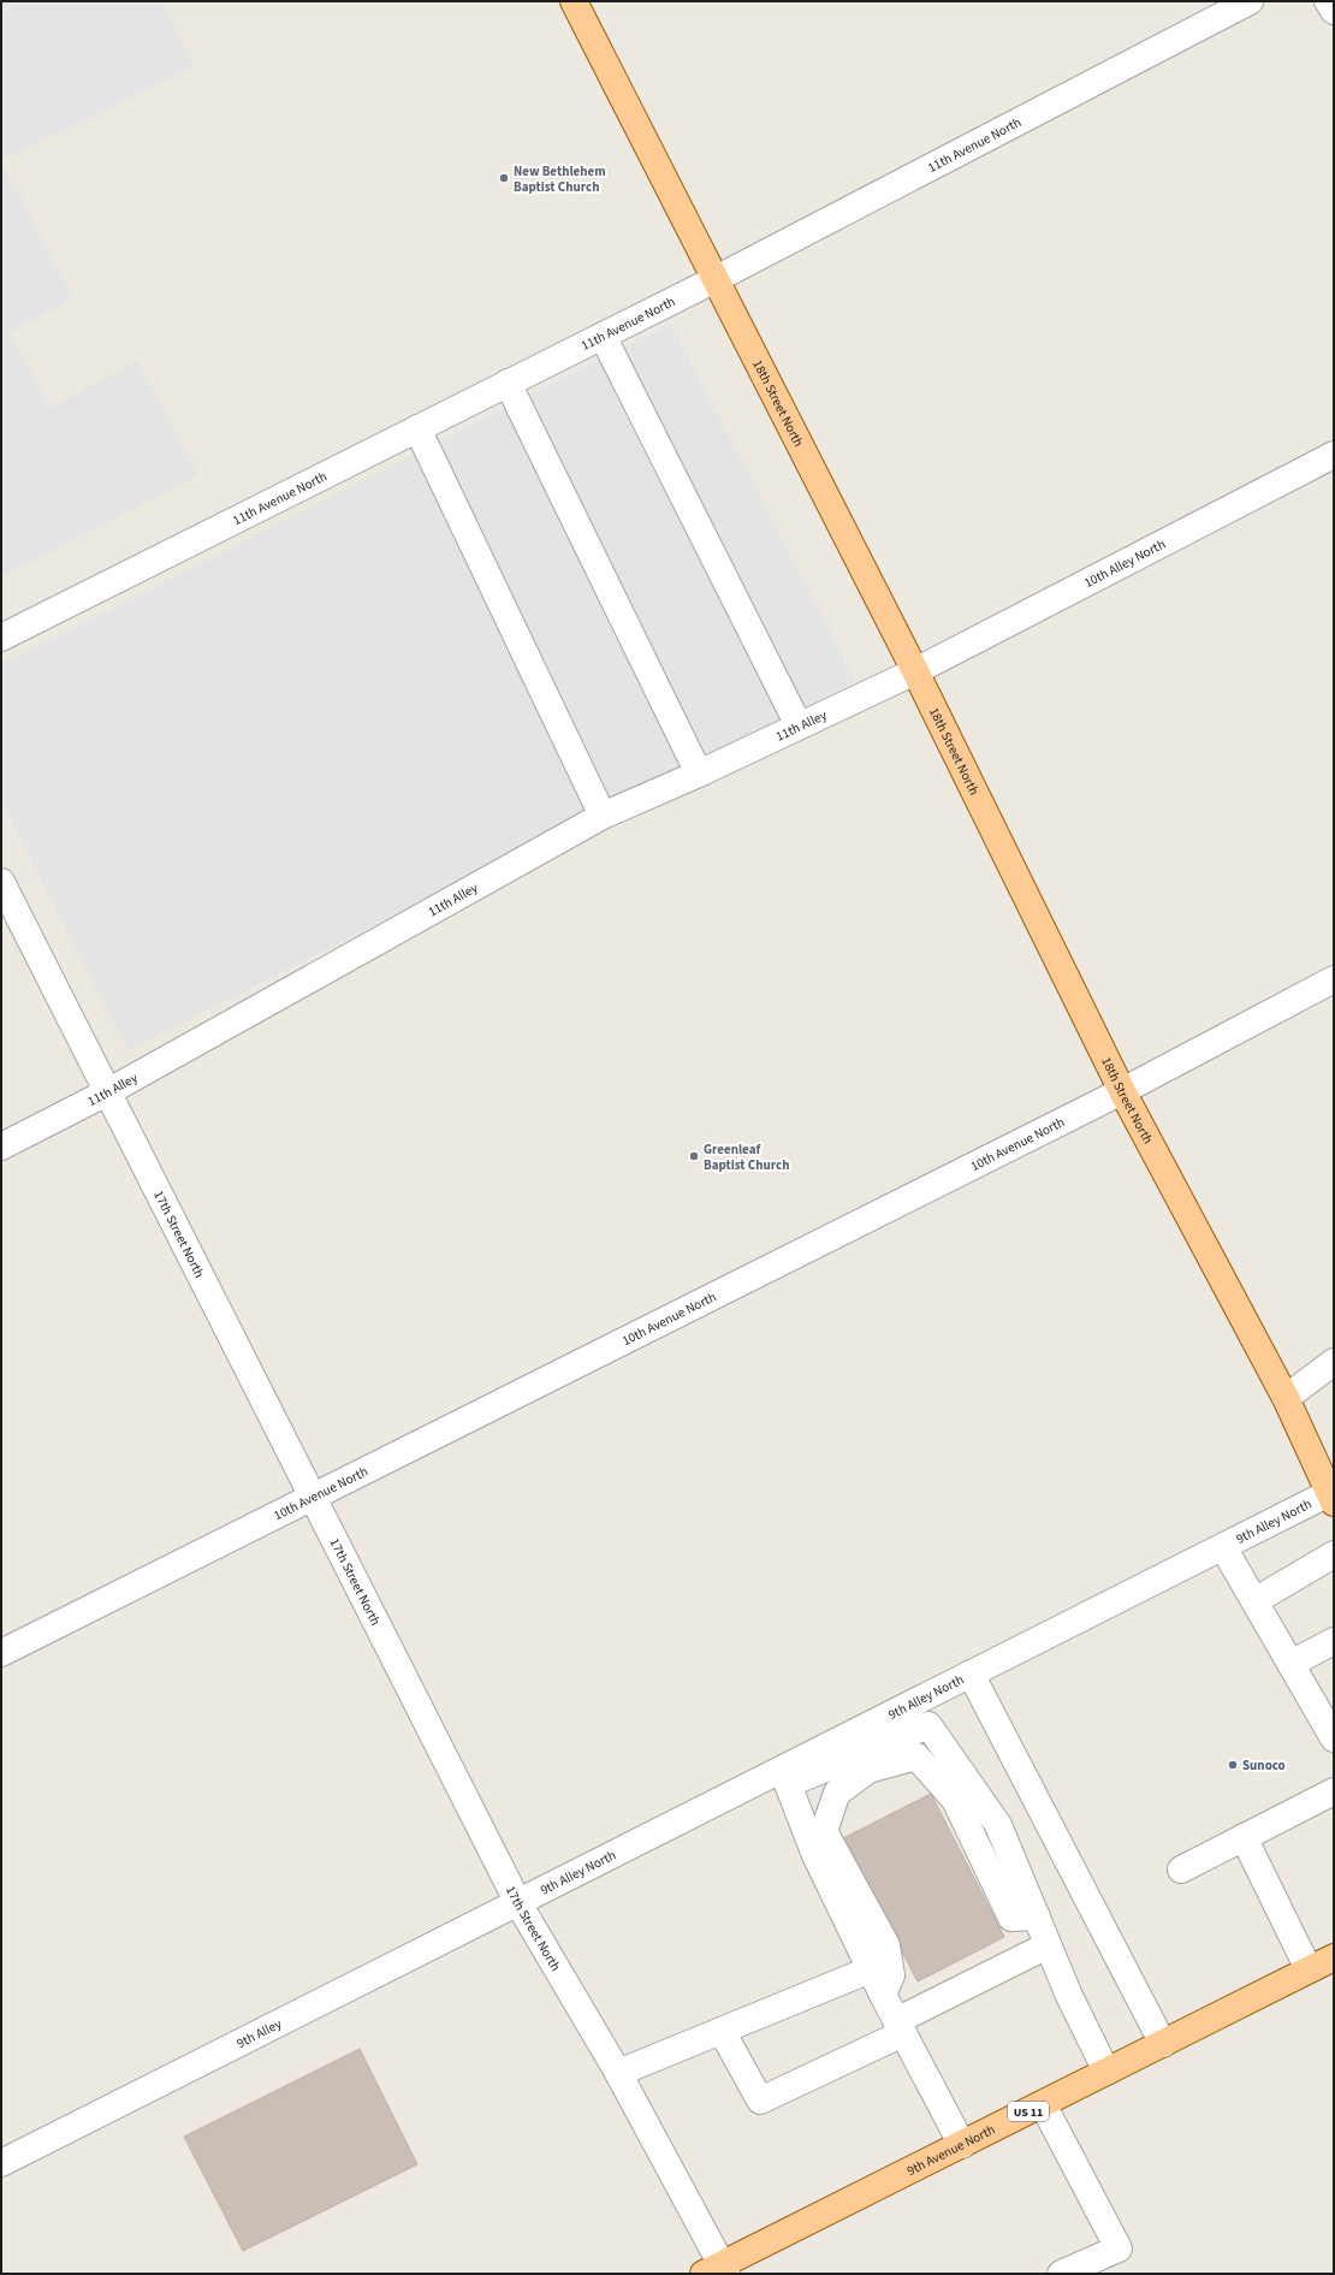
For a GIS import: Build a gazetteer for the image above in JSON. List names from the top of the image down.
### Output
{
  "streets": {
    "main road": ["18th Street North", "US 11", "9th Avenue North"],
    "street": [
      "11th Avenue North",
      "10th Alley North",
      "11th Alley",
      "10th Avenue North",
      "17th Street North",
      "9th Alley North",
      "9th Alley"
    ]
  },
  "crossings": [
    ["11th Avenue North", "18th Street North"],
    ["18th Street North", "10th Alley North"],
    ["18th Street North", "11th Alley"],
    ["18th Street North", "10th Avenue North"],
    ["18th Street North", "9th Alley North"],
    ["10th Alley North", "11th Alley"],
    ["11th Alley", "17th Street North"],
    ["10th Avenue North", "17th Street North"],
    ["17th Street North", "9th Alley North"],
    ["17th Street North", "9th Alley"],
    ["17th Street North", "9th Avenue North"],
    ["9th Alley North", "9th Alley"]
  ],
  "places": ["New Bethlehem Baptist Church", "Greenleaf Baptist Church", "Sunoco"]
}
